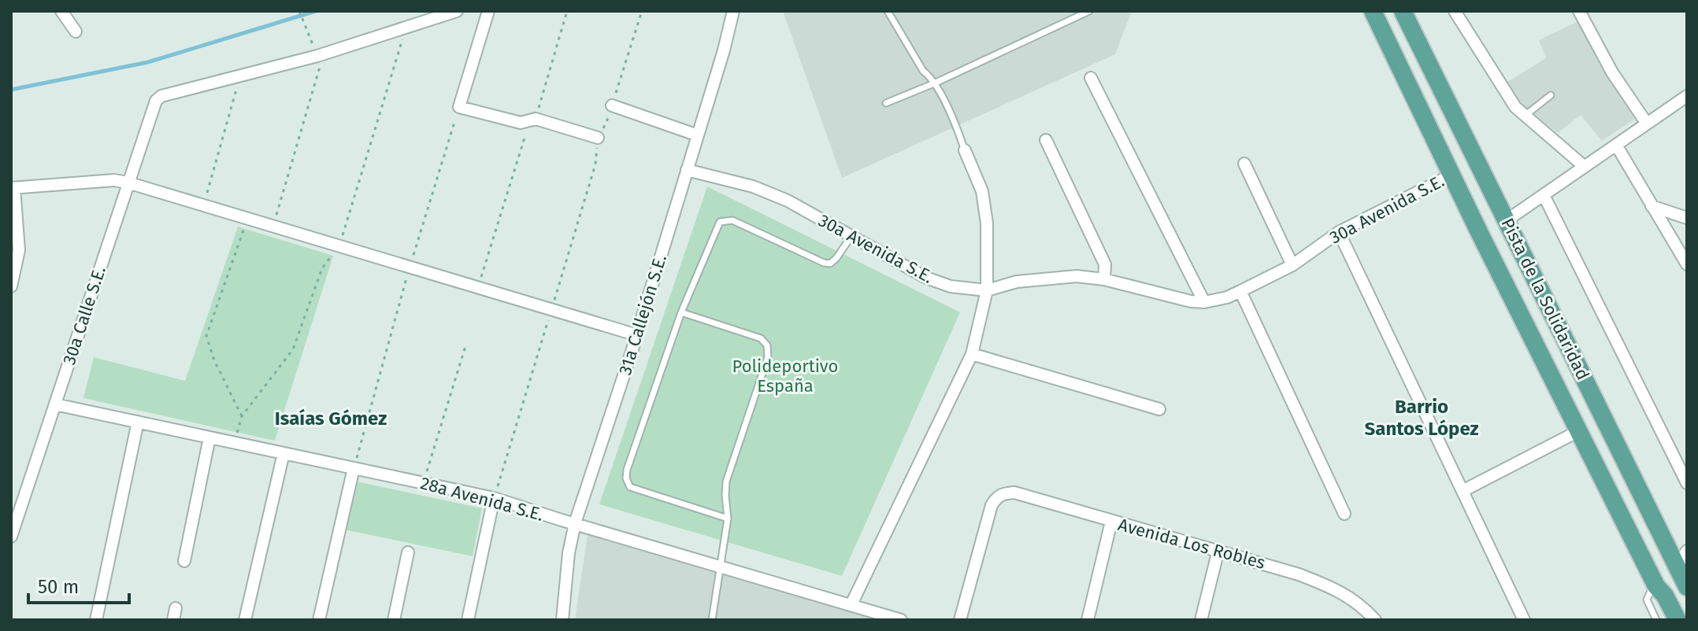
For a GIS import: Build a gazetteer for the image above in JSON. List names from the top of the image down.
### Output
{
  "streets": {
    "main road": ["Pista de la Solidaridad"],
    "street": [
      "30a Avenida S.E.",
      "31a Callejón S.E.",
      "30a Calle S.E.",
      "28a Avenida S.E.",
      "Avenida Los Robles"
    ]
  },
  "crossings": [
    ["30a Avenida S.E.", "Pista de la Solidaridad"],
    ["30a Avenida S.E.", "31a Callejón S.E."],
    ["31a Callejón S.E.", "28a Avenida S.E."],
    ["30a Calle S.E.", "28a Avenida S.E."]
  ],
  "districts": ["Barrio Santos López", "Isaías Gómez"],
  "parks": ["Polideportivo España"],
  "scale_bar": "50 m"
}
